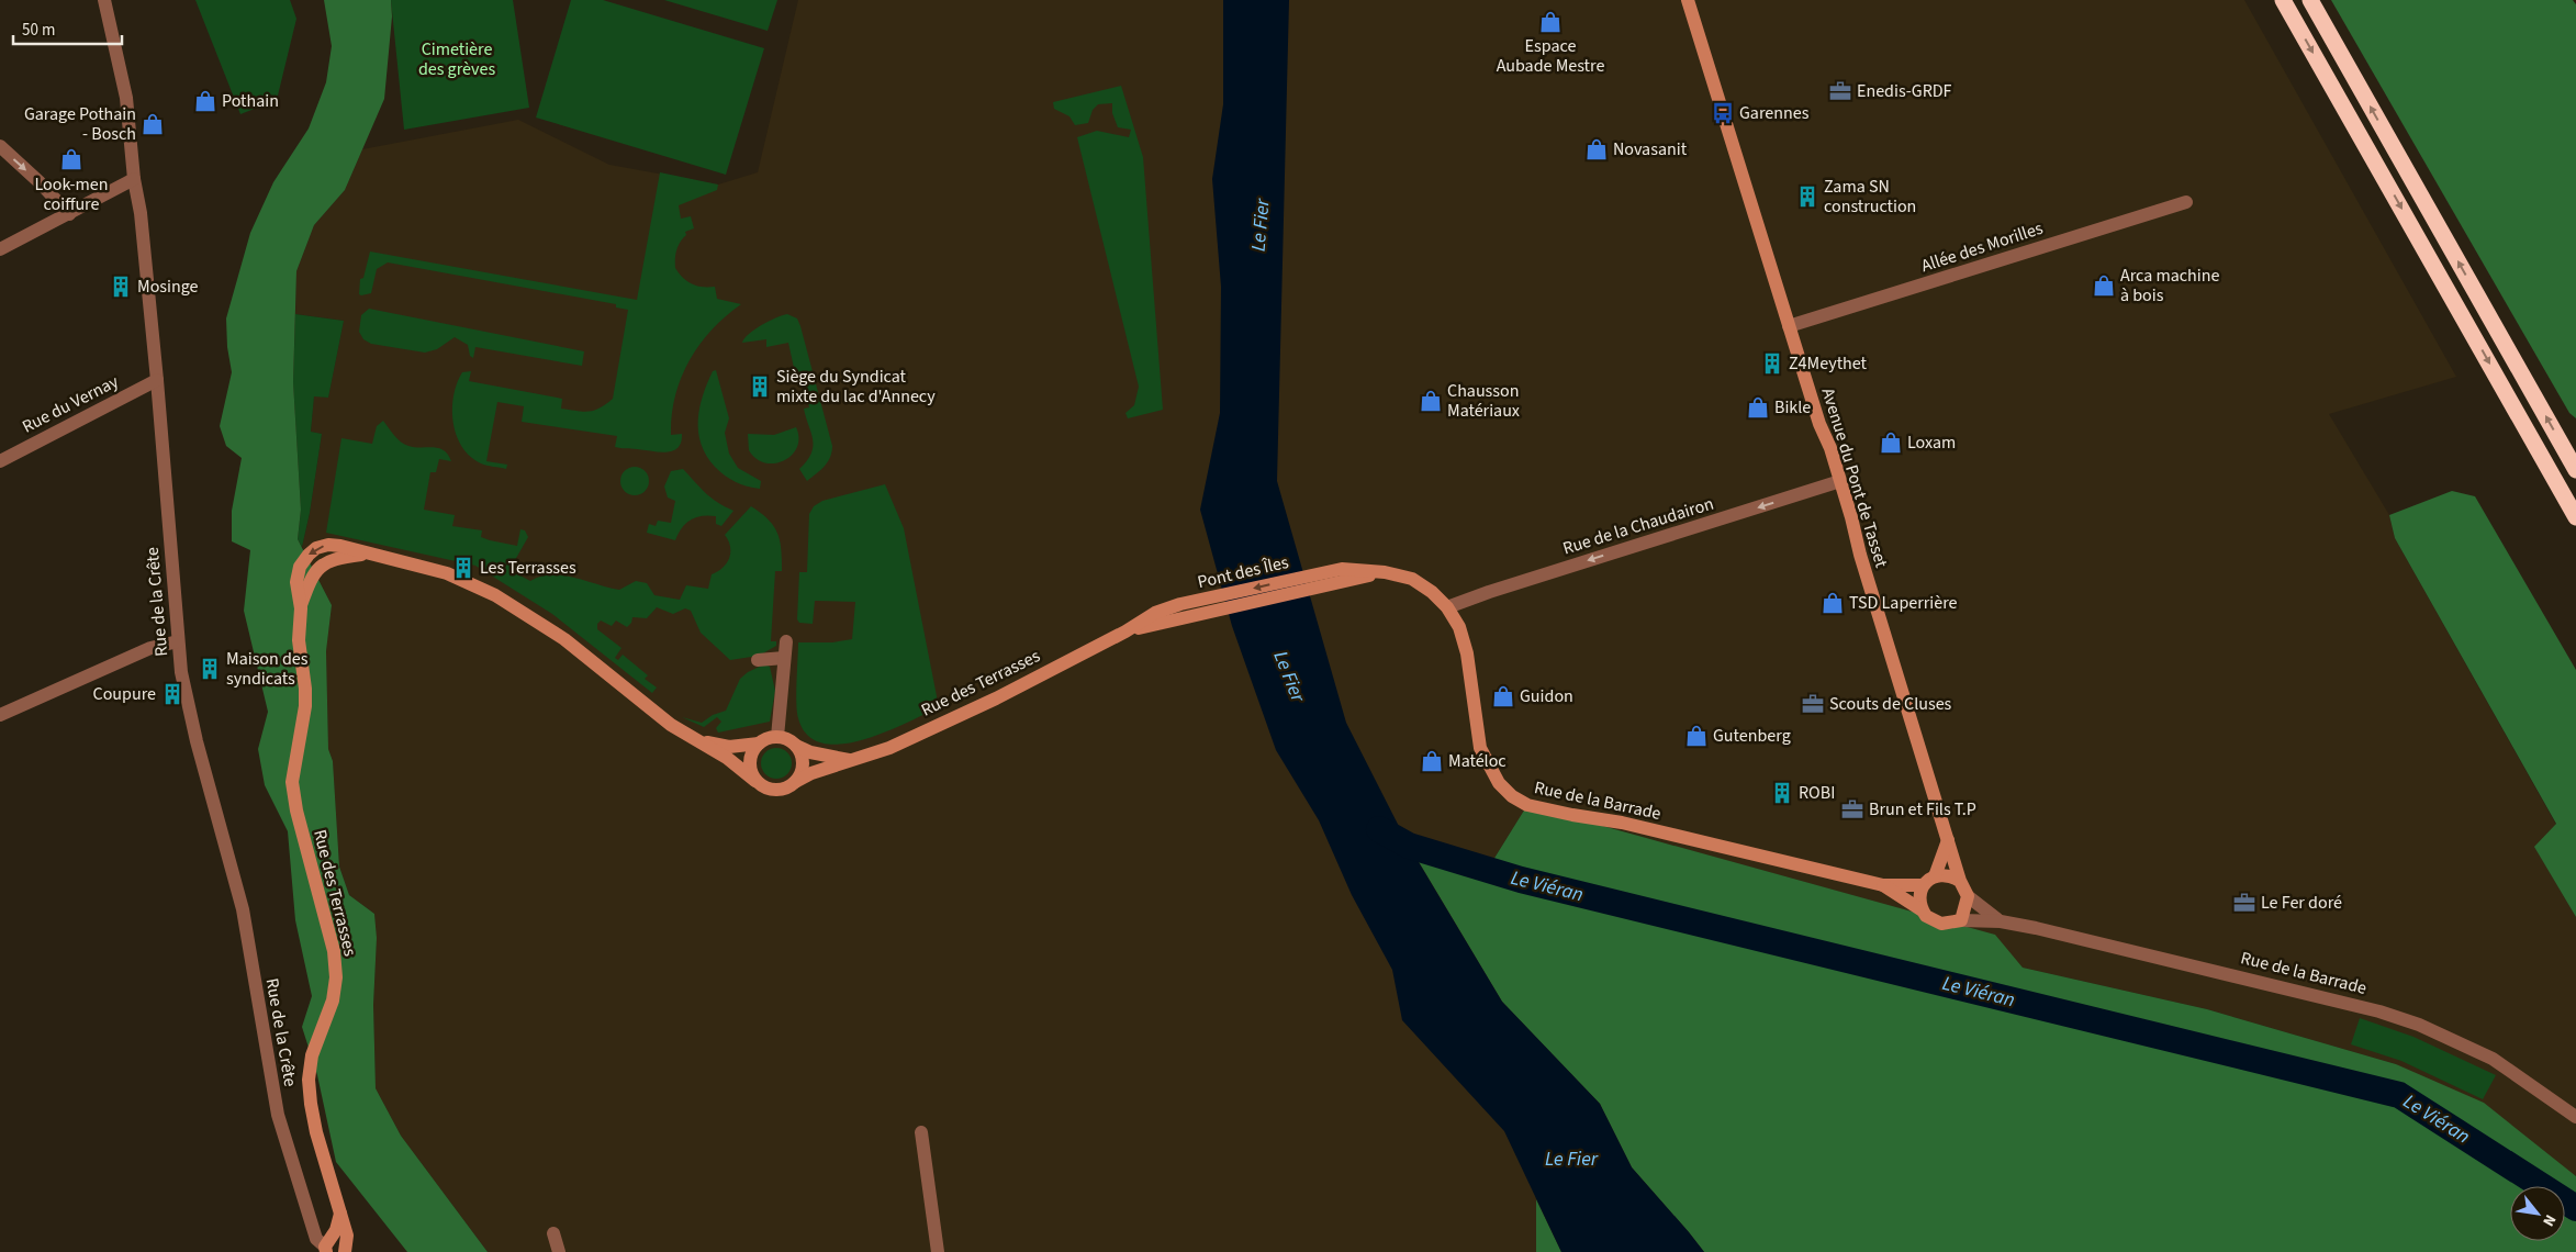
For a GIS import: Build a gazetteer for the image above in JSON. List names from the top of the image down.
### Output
{
  "streets": {
    "street": [
      "Allée des Morilles",
      "Rue du Vernay",
      "Avenue du Pont de Tasset",
      "Rue de la Chaudairon",
      "Pont des Îles",
      "Rue de la Crête",
      "Rue des Terrasses",
      "Rue de la Barrade"
    ]
  },
  "crossings": [
    ["Allée des Morilles", "Avenue du Pont de Tasset"],
    ["Rue du Vernay", "Rue de la Crête"],
    ["Avenue du Pont de Tasset", "Rue de la Chaudairon"],
    ["Avenue du Pont de Tasset", "Rue de la Barrade"],
    ["Rue de la Chaudairon", "Rue de la Barrade"],
    ["Pont des Îles", "Rue des Terrasses"],
    ["Pont des Îles", "Rue de la Barrade"],
    ["Rue de la Crête", "Rue des Terrasses"]
  ],
  "one_way": ["Rue de la Chaudairon"],
  "water": ["Le Fier", "Le Viéran"],
  "parks": ["Cimetière des grèves"],
  "places": {
    "shop": [
      "Espace Aubade Mestre",
      "Pothain",
      "Garage Pothain - Bosch",
      "Novasanit",
      "Look-men coiffure",
      "Arca machine à bois",
      "Chausson Matériaux",
      "Bikle",
      "Loxam",
      "TSD Laperrière",
      "Guidon",
      "Gutenberg",
      "Matéloc"
    ],
    "office": [
      "Enedis-GRDF",
      "Scouts de Cluses",
      "Brun et Fils T.P",
      "Le Fer doré"
    ],
    "bus stop": ["Garennes"],
    "building": [
      "Zama SN construction",
      "Mosinge",
      "Z4Meythet",
      "Siège du Syndicat mixte du lac d'Annecy",
      "Les Terrasses",
      "Maison des syndicats",
      "Coupure",
      "ROBI"
    ]
  },
  "scale_bar": "50 m",
  "north": "bottom right"
}
